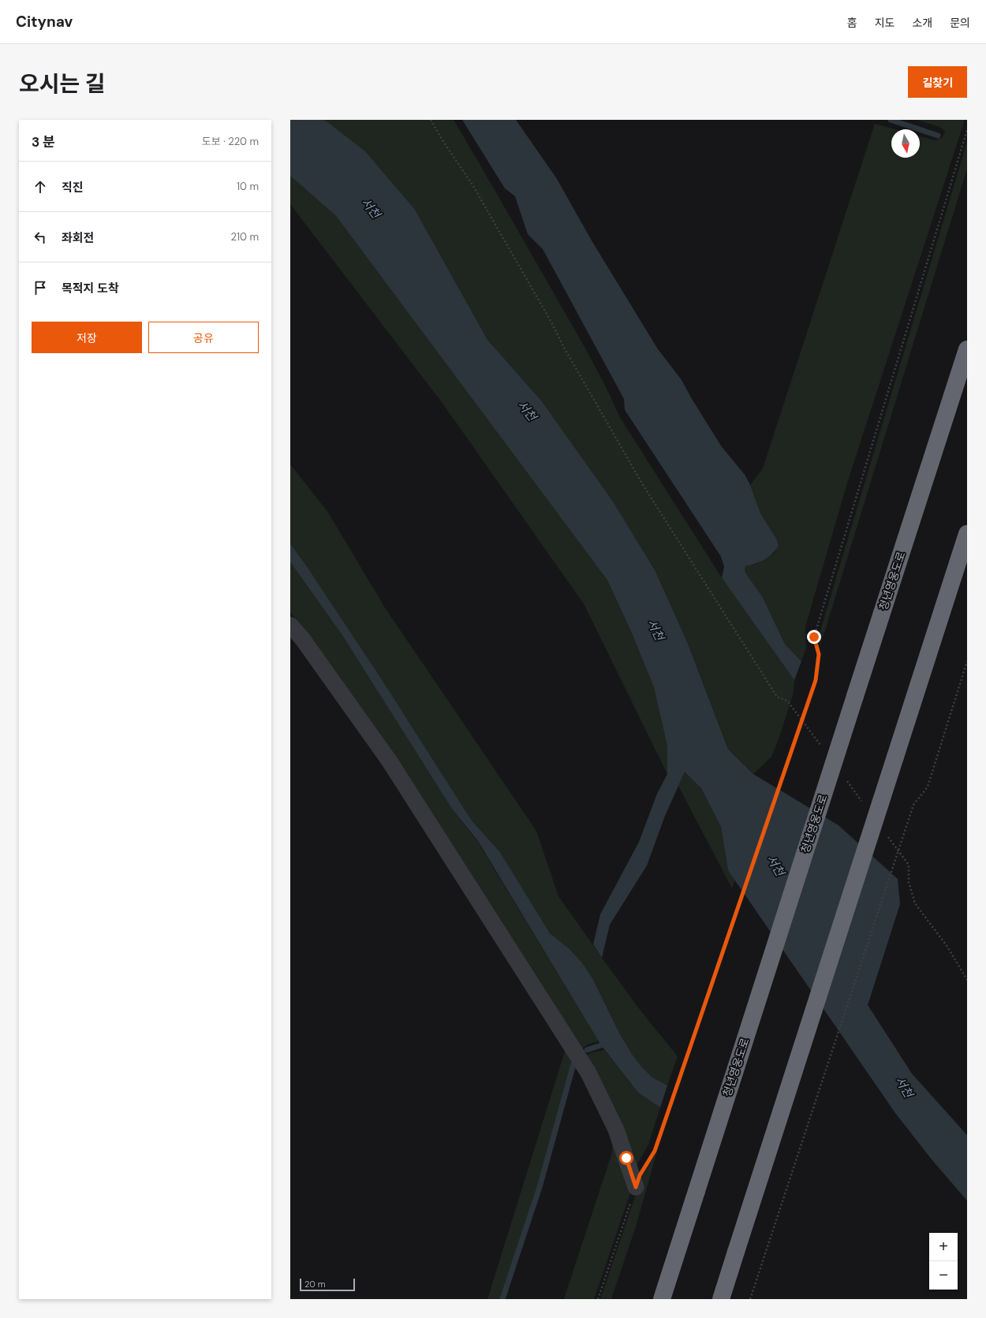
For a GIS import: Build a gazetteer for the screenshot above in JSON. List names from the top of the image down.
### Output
{
  "streets": {
    "highway": ["청년영웅도로"]
  },
  "water": ["서천"],
  "scale_bar": "20 m",
  "north": "bottom",
  "page": {
    "header": "Citynav",
    "nav": [
      "홈",
      "지도",
      "소개",
      "문의"
    ],
    "title": "오시는 길",
    "buttons": [
      "길찾기",
      ["저장", "공유"]
    ],
    "heading": ["3 분", "도보 · 220 m"],
    "list": [
      ["직진", "10 m"],
      ["좌회전", "210 m"],
      "목적지 도착"
    ],
    "map_buttons": ["+", "−"],
    "scale": "20 m"
  }
}
